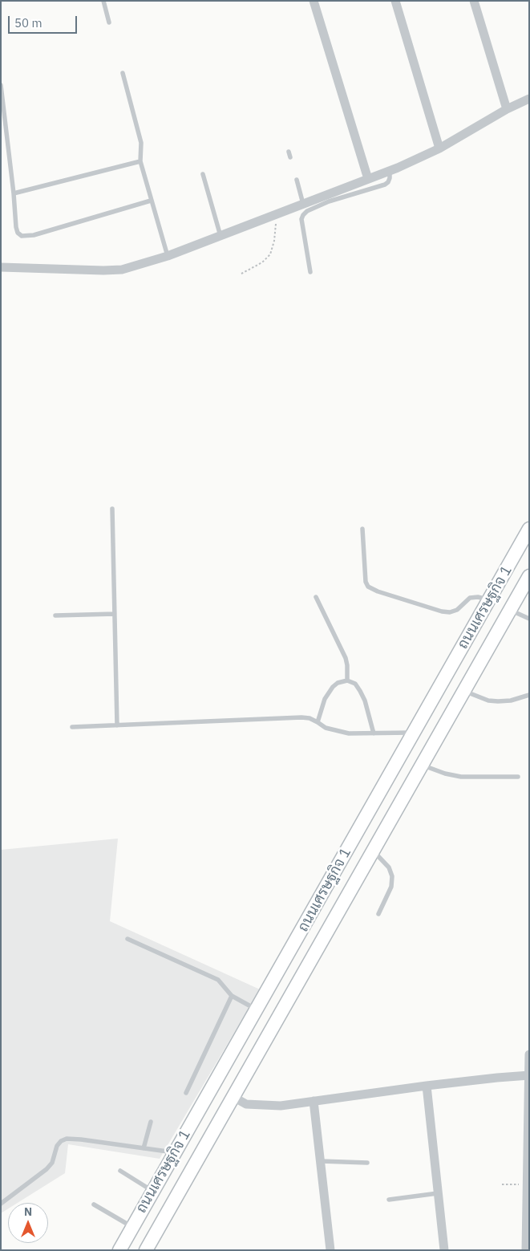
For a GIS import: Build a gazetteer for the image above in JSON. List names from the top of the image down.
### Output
{
  "streets": {
    "main road": ["ถนนเศรษฐกิจ 1"]
  },
  "scale_bar": "50 m",
  "north": "top"
}
